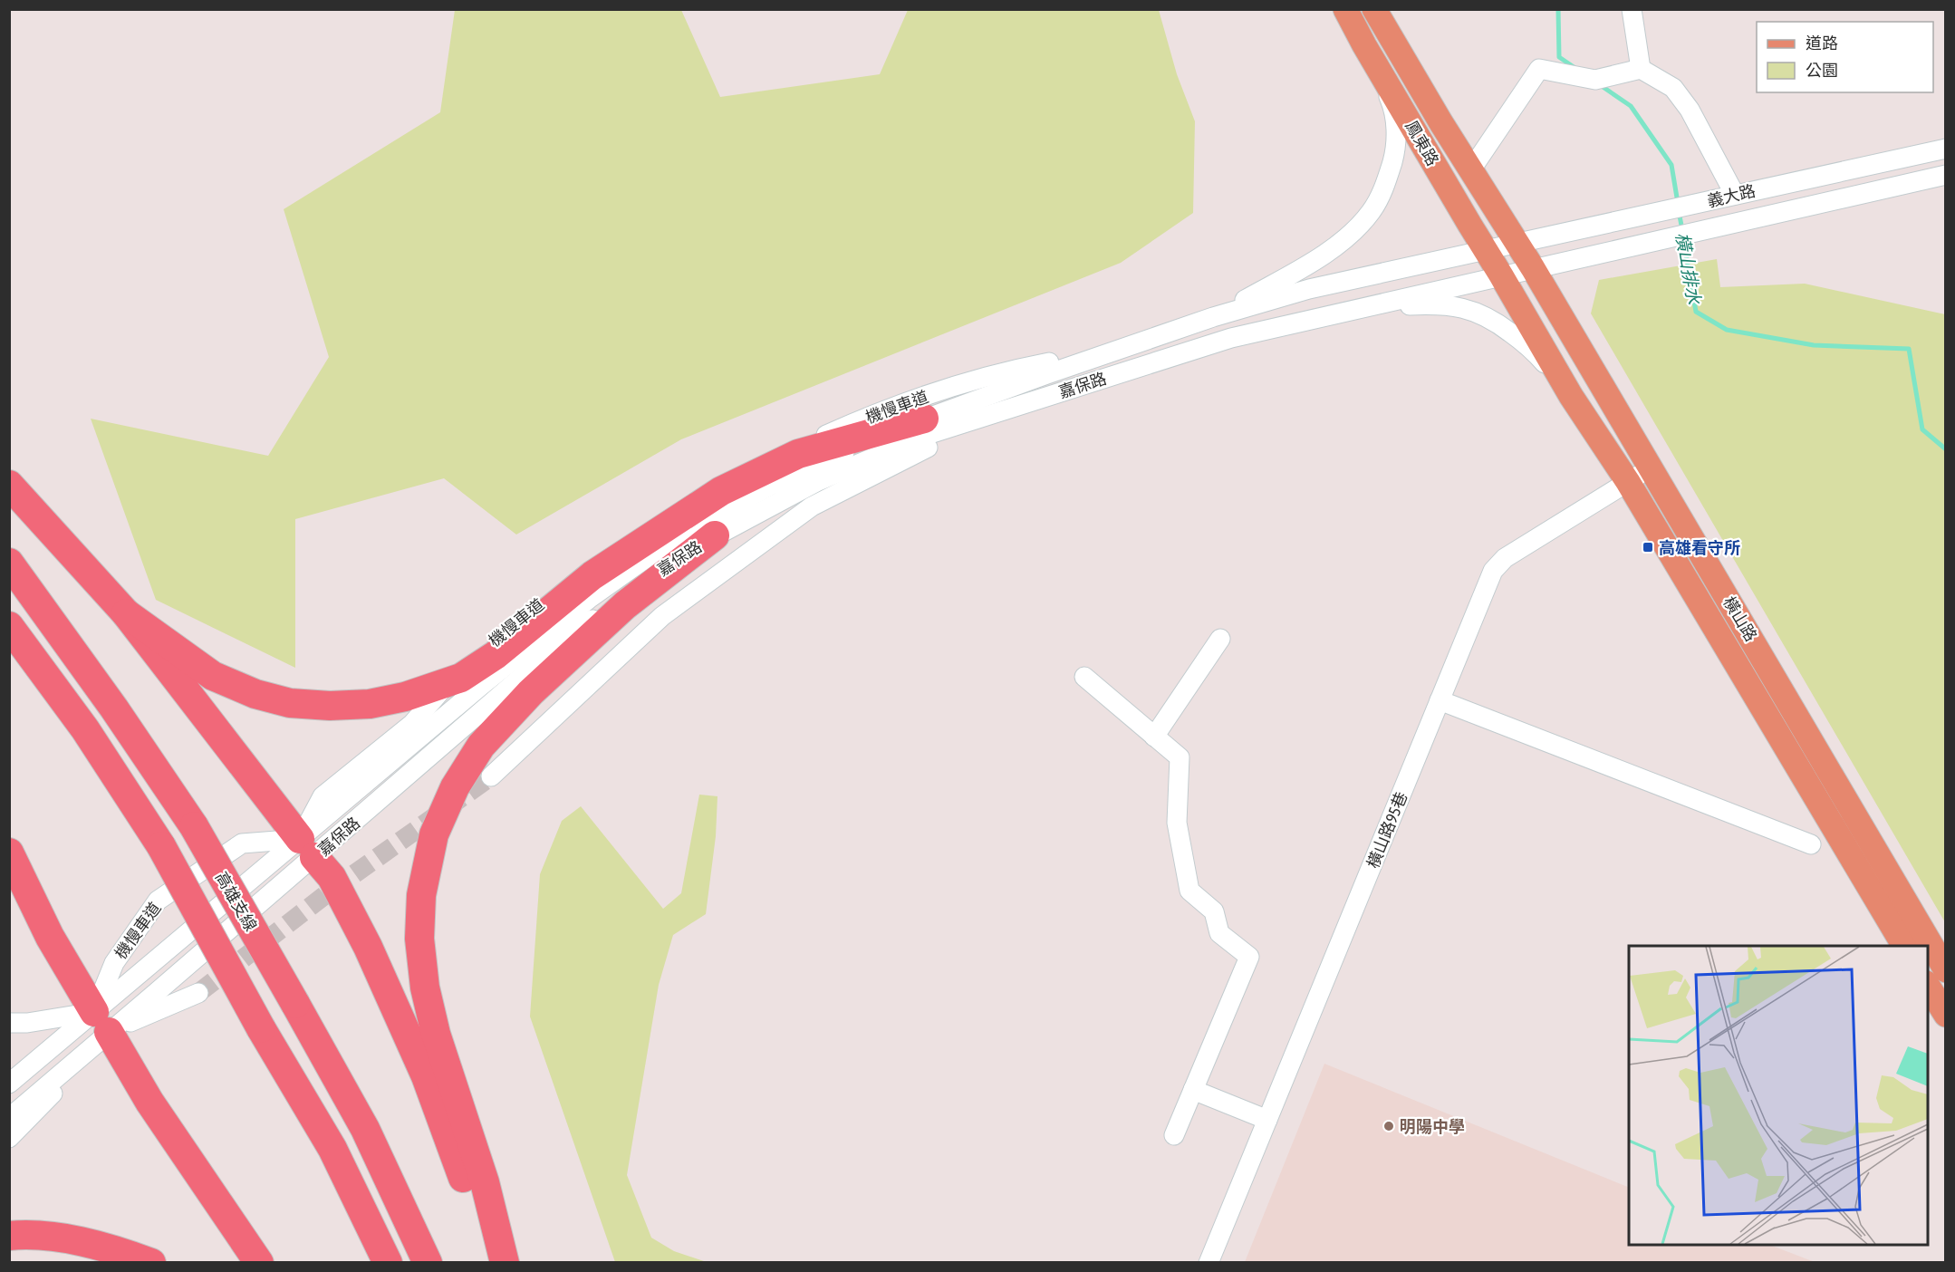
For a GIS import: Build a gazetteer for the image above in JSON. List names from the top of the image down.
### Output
{
  "streets": {
    "highway": ["高雄支線"],
    "main road": ["鳳東路", "橫山路"],
    "street": [
      "義大路",
      "嘉保路",
      "機慢車道",
      "橫山路95巷"
    ]
  },
  "crossings": [
    ["鳳東路", "義大路"],
    ["鳳東路", "嘉保路"],
    ["鳳東路", "橫山路"],
    ["義大路", "嘉保路"],
    ["義大路", "橫山路"],
    ["嘉保路", "機慢車道"],
    ["嘉保路", "橫山路"],
    ["橫山路", "橫山路95巷"]
  ],
  "water": ["橫山排水"],
  "places": {
    "transit": ["高雄看守所"],
    "other": ["明陽中學"]
  },
  "legend": ["道路", "公園"]
}
